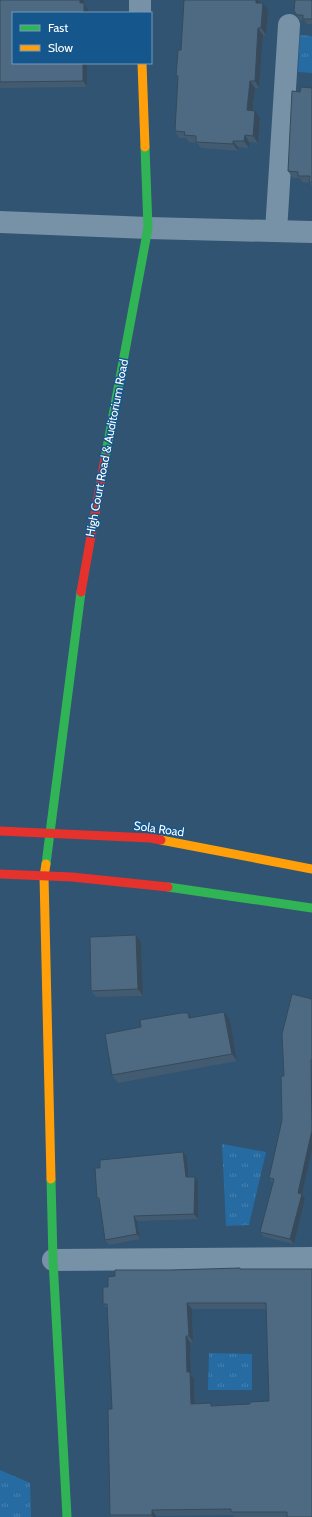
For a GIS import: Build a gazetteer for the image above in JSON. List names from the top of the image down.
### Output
{
  "streets": {
    "street": ["High Court Road & Auditorium Road", "Sola Road"]
  },
  "crossings": [
    ["High Court Road & Auditorium Road", "Sola Road"]
  ],
  "legend": ["Fast", "Slow"]
}
